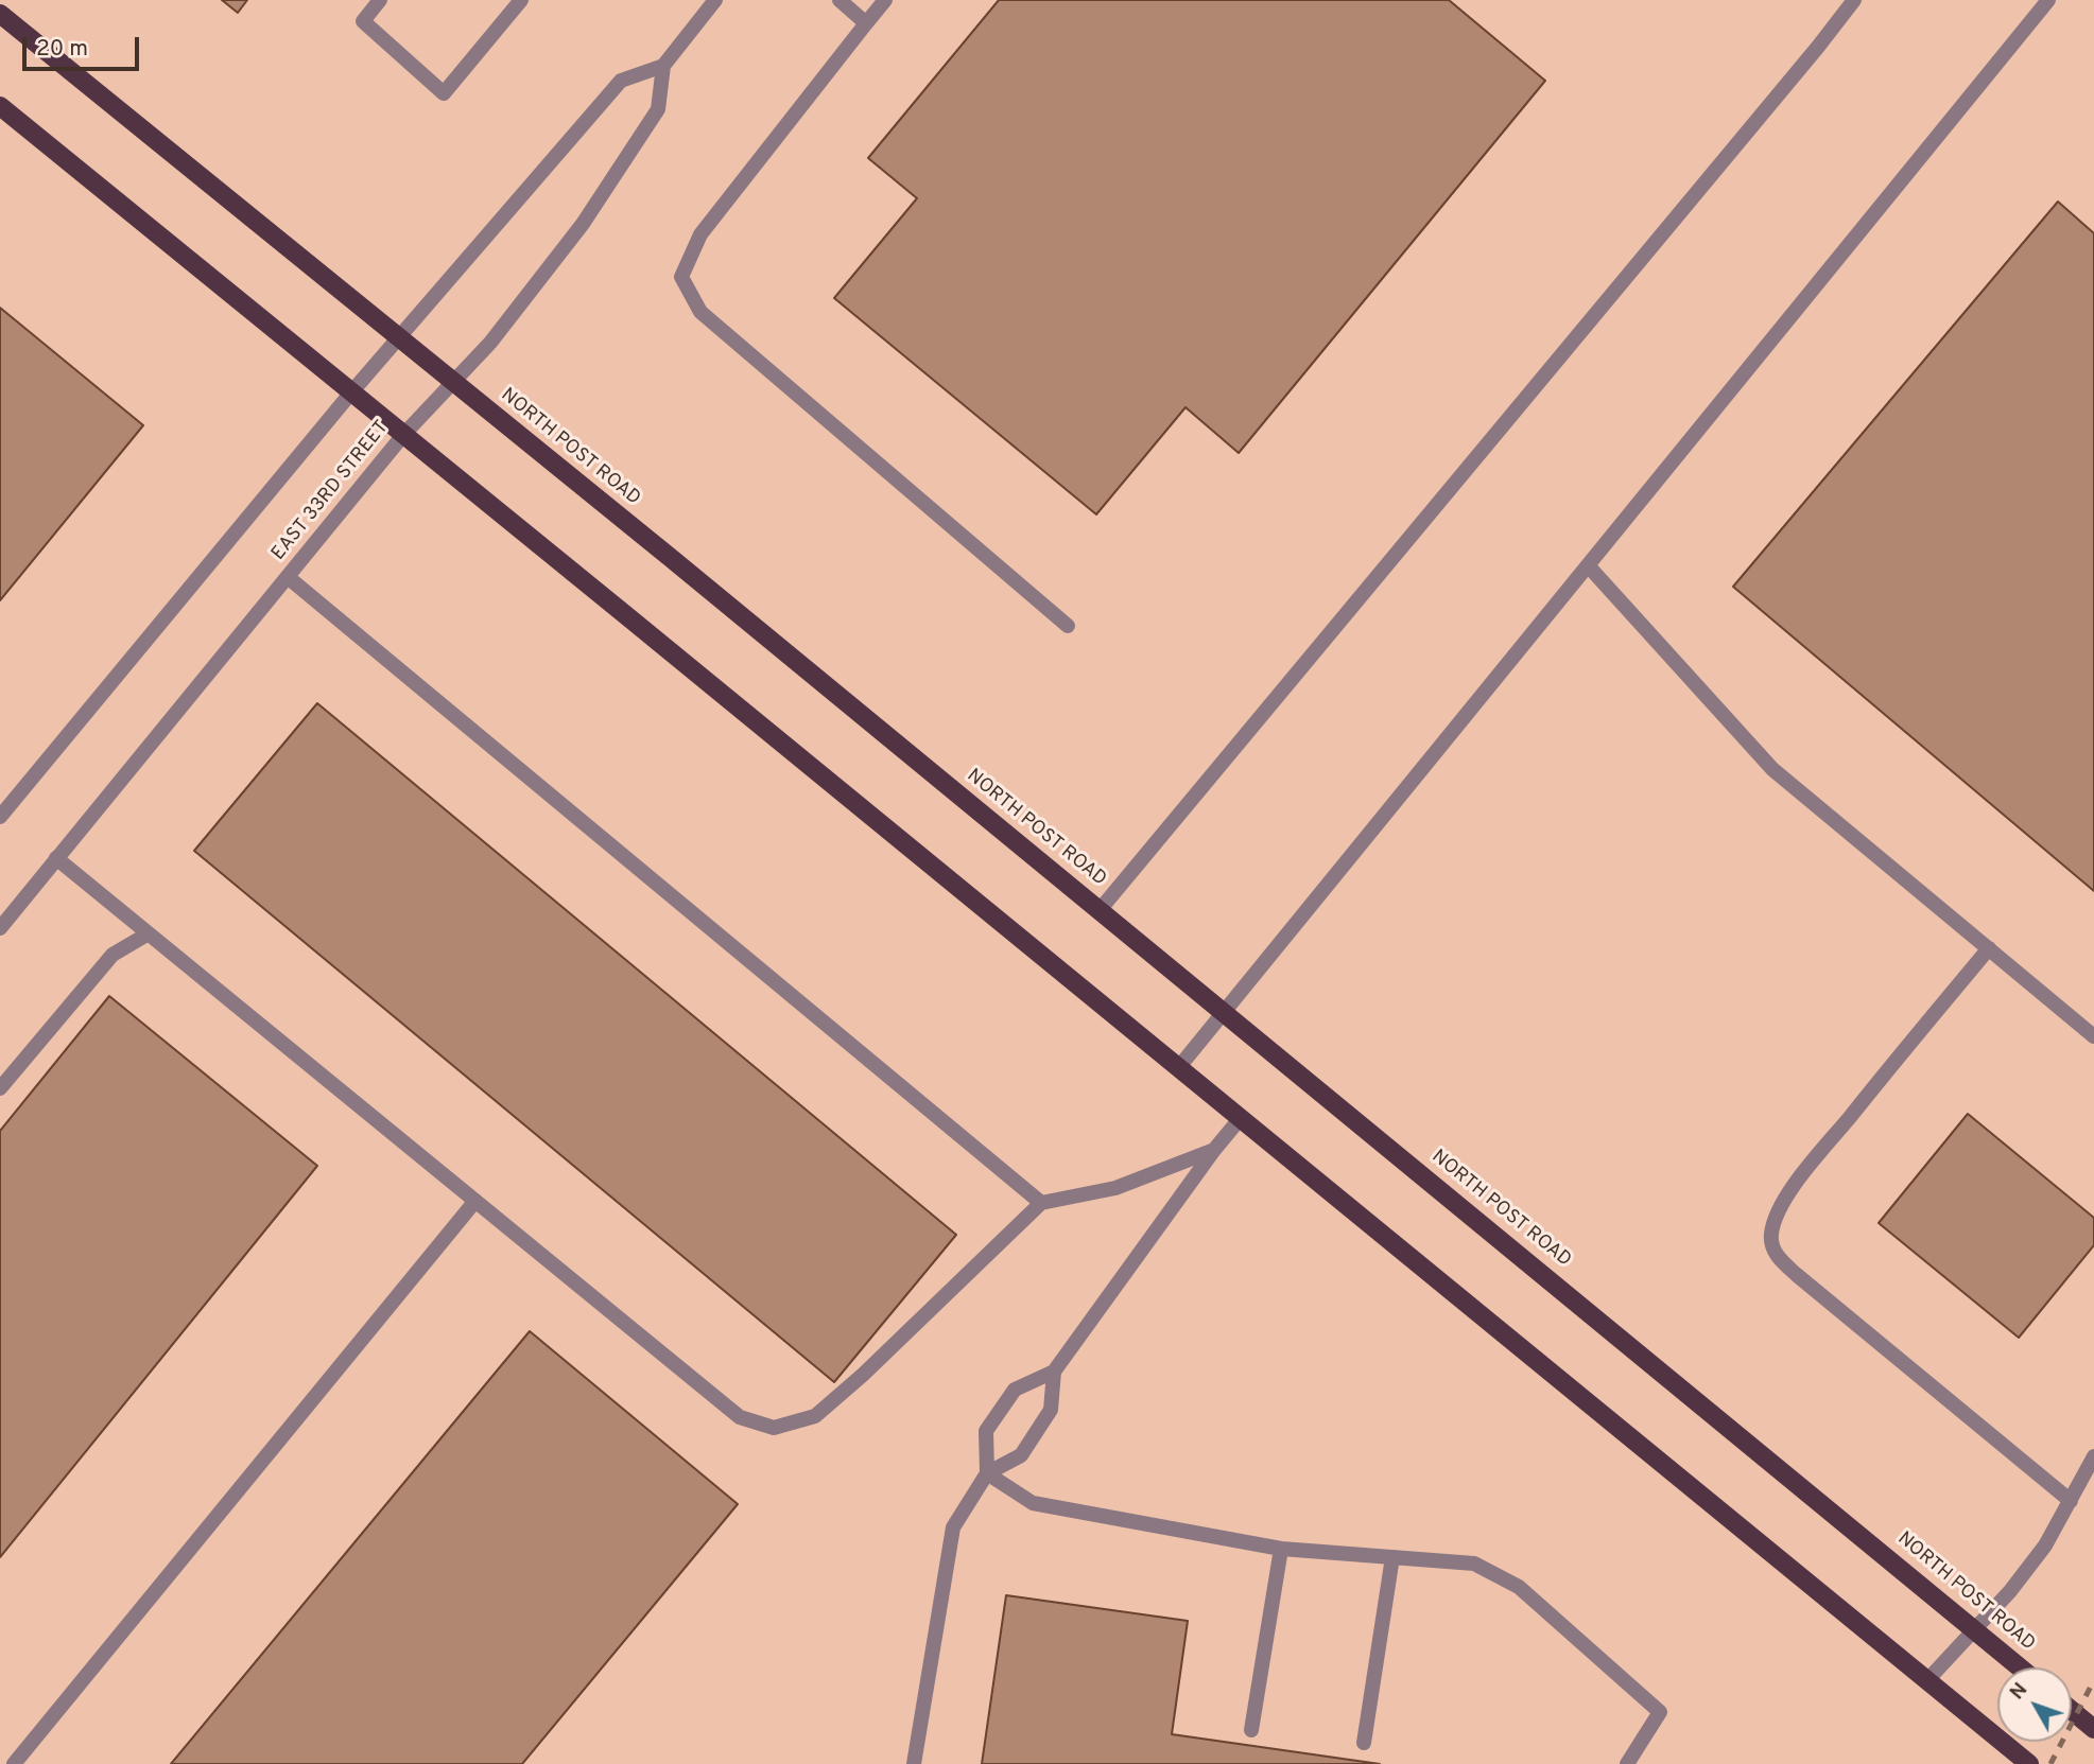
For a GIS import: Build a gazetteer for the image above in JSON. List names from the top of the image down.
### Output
{
  "streets": {
    "main road": ["NORTH POST ROAD"],
    "street": ["EAST 33RD STREET"]
  },
  "crossings": [
    ["NORTH POST ROAD", "EAST 33RD STREET"]
  ],
  "scale_bar": "20 m",
  "north": "top left"
}
